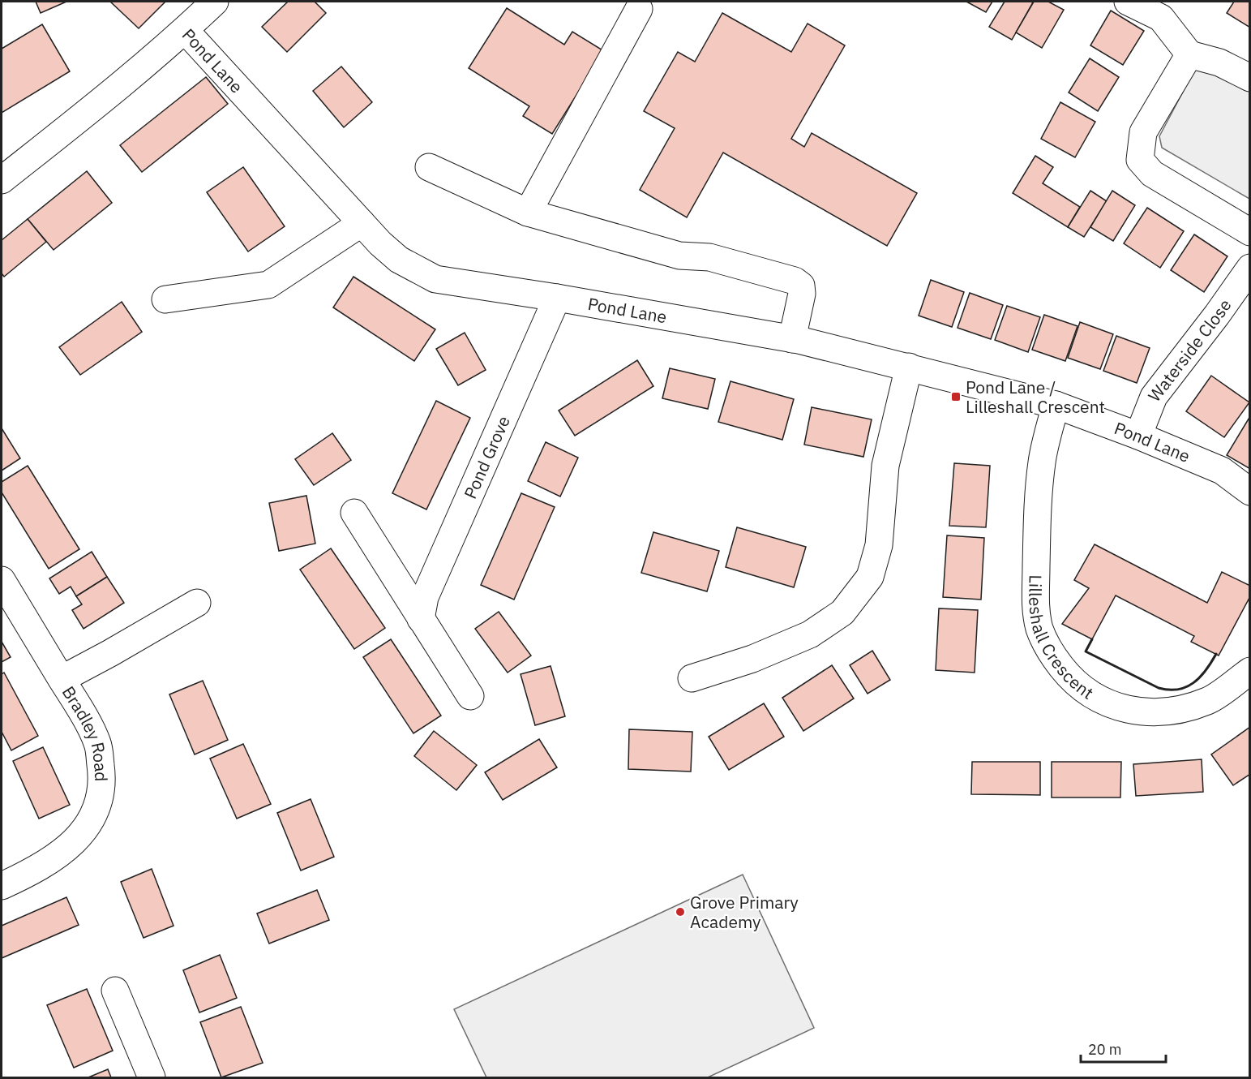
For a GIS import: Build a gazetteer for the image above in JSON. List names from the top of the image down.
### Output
{
  "streets": {
    "street": [
      "Pond Lane",
      "Waterside Close",
      "Pond Grove",
      "Lilleshall Crescent",
      "Bradley Road"
    ]
  },
  "crossings": [
    ["Pond Lane", "Waterside Close"],
    ["Pond Lane", "Pond Grove"],
    ["Pond Lane", "Lilleshall Crescent"]
  ],
  "places": {
    "transit": ["Pond Lane / Lilleshall Crescent"],
    "other": ["Grove Primary Academy"]
  },
  "scale_bar": "20 m"
}
